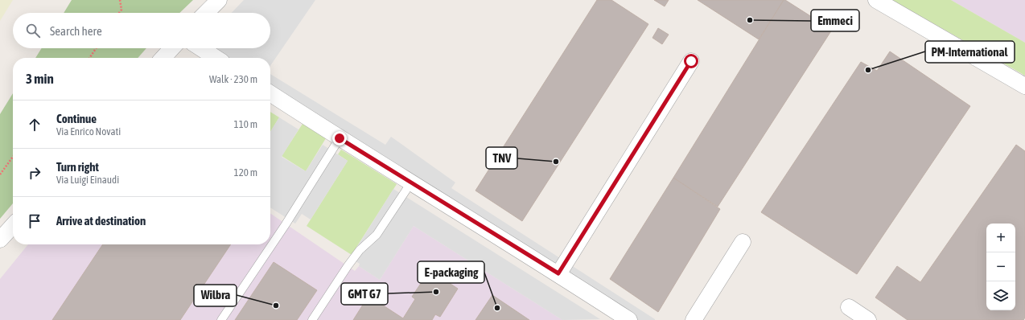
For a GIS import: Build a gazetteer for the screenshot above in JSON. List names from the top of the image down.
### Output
{
  "places": [
    "Emmeci",
    "PM-International",
    "TNV",
    "GMT G7",
    "Wilbra",
    "E-packaging"
  ],
  "page": {
    "search": "Search here",
    "heading": ["3 min", "Walk · 230 m"],
    "list": [
      ["Continue", "Via Enrico Novati", "110 m"],
      ["Turn right", "Via Luigi Einaudi", "120 m"],
      "Arrive at destination"
    ],
    "map_buttons": ["+", "−"]
  }
}
